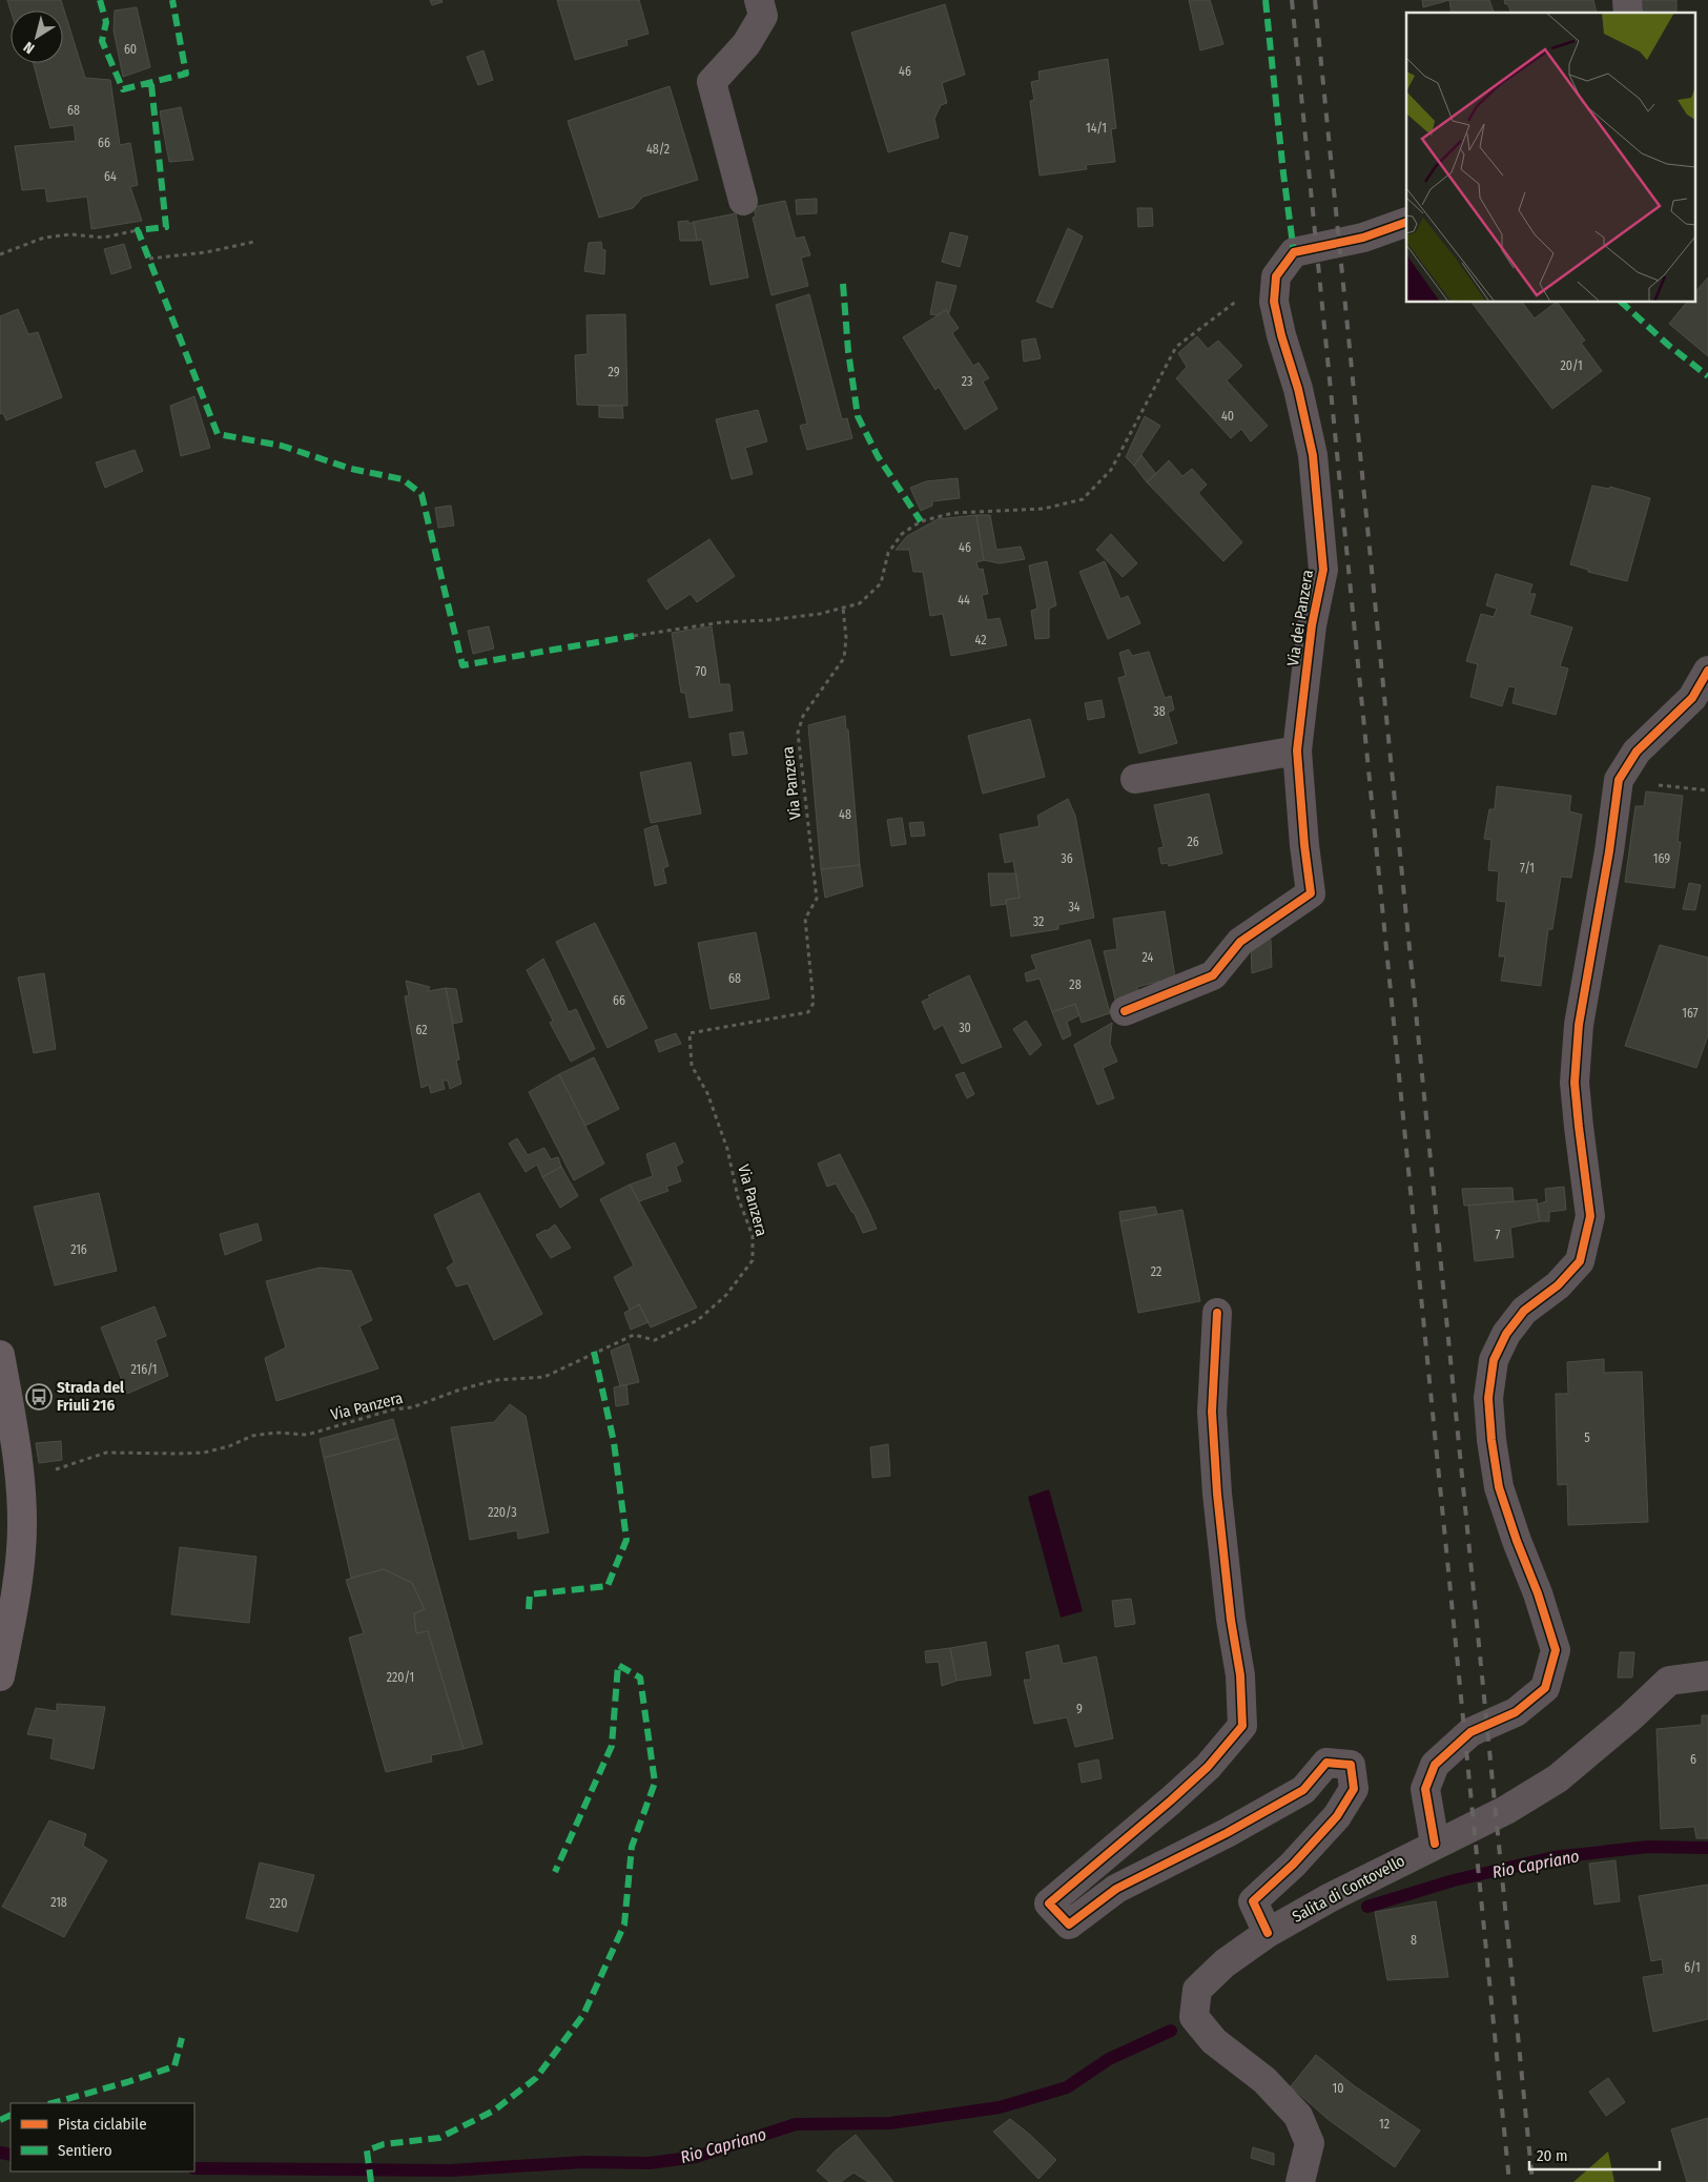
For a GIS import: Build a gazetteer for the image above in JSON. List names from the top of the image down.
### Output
{
  "streets": {
    "street": ["Via dei Panzera", "Salita di Contovello"],
    "path": ["Via Panzera"]
  },
  "water": ["Rio Capriano"],
  "places": {
    "bus stop": ["Strada del Friuli 216"]
  },
  "house_numbers": [
    "60",
    "46",
    "68",
    "14/1",
    "66",
    "48/2",
    "64",
    "20/1",
    "29",
    "23",
    "40",
    "46",
    "44",
    "42",
    "70",
    "38",
    "48",
    "26",
    "36",
    "169",
    "7/1",
    "34",
    "32",
    "24",
    "68",
    "28",
    "66",
    "167",
    "30",
    "62",
    "7",
    "216",
    "22",
    "216/1",
    "5",
    "220/3",
    "220/1",
    "9",
    "6",
    "218",
    "220",
    "8",
    "6/1",
    "10",
    "12"
  ],
  "legend": ["Pista ciclabile", "Sentiero"],
  "scale_bar": "20 m",
  "north": "bottom left"
}
